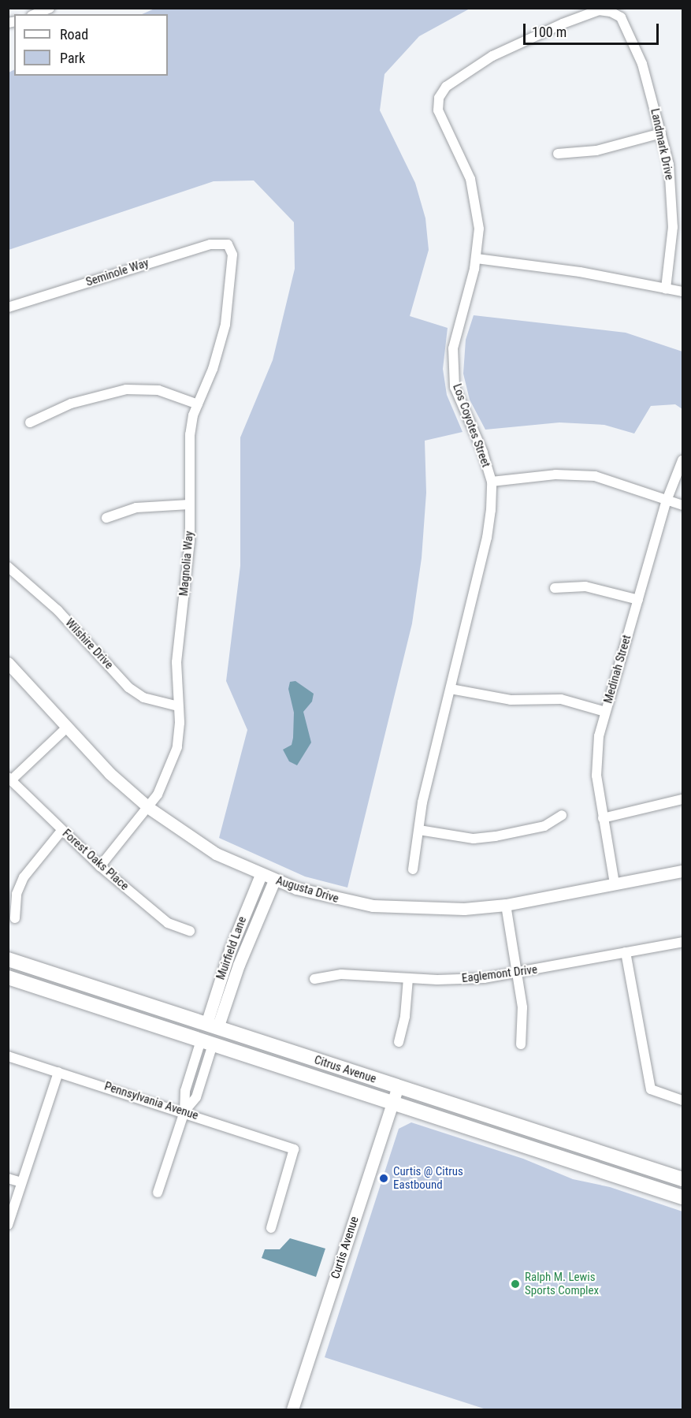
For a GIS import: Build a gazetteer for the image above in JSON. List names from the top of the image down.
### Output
{
  "streets": {
    "main road": ["Citrus Avenue"],
    "street": [
      "Landmark Drive",
      "Seminole Way",
      "Los Coyotes Street",
      "Magnolia Way",
      "Wilshire Drive",
      "Medinah Street",
      "Forest Oaks Place",
      "Augusta Drive",
      "Muirfield Lane",
      "Eaglemont Drive",
      "Pennsylvania Avenue",
      "Curtis Avenue"
    ]
  },
  "crossings": [
    ["Landmark Drive", "Los Coyotes Street"],
    ["Seminole Way", "Magnolia Way"],
    ["Magnolia Way", "Wilshire Drive"],
    ["Magnolia Way", "Forest Oaks Place"],
    ["Magnolia Way", "Augusta Drive"],
    ["Medinah Street", "Augusta Drive"],
    ["Augusta Drive", "Muirfield Lane"],
    ["Muirfield Lane", "Citrus Avenue"],
    ["Citrus Avenue", "Curtis Avenue"]
  ],
  "places": ["Curtis @ Citrus Eastbound", "Ralph M. Lewis Sports Complex"],
  "legend": ["Road", "Park"],
  "scale_bar": "100 m"
}
